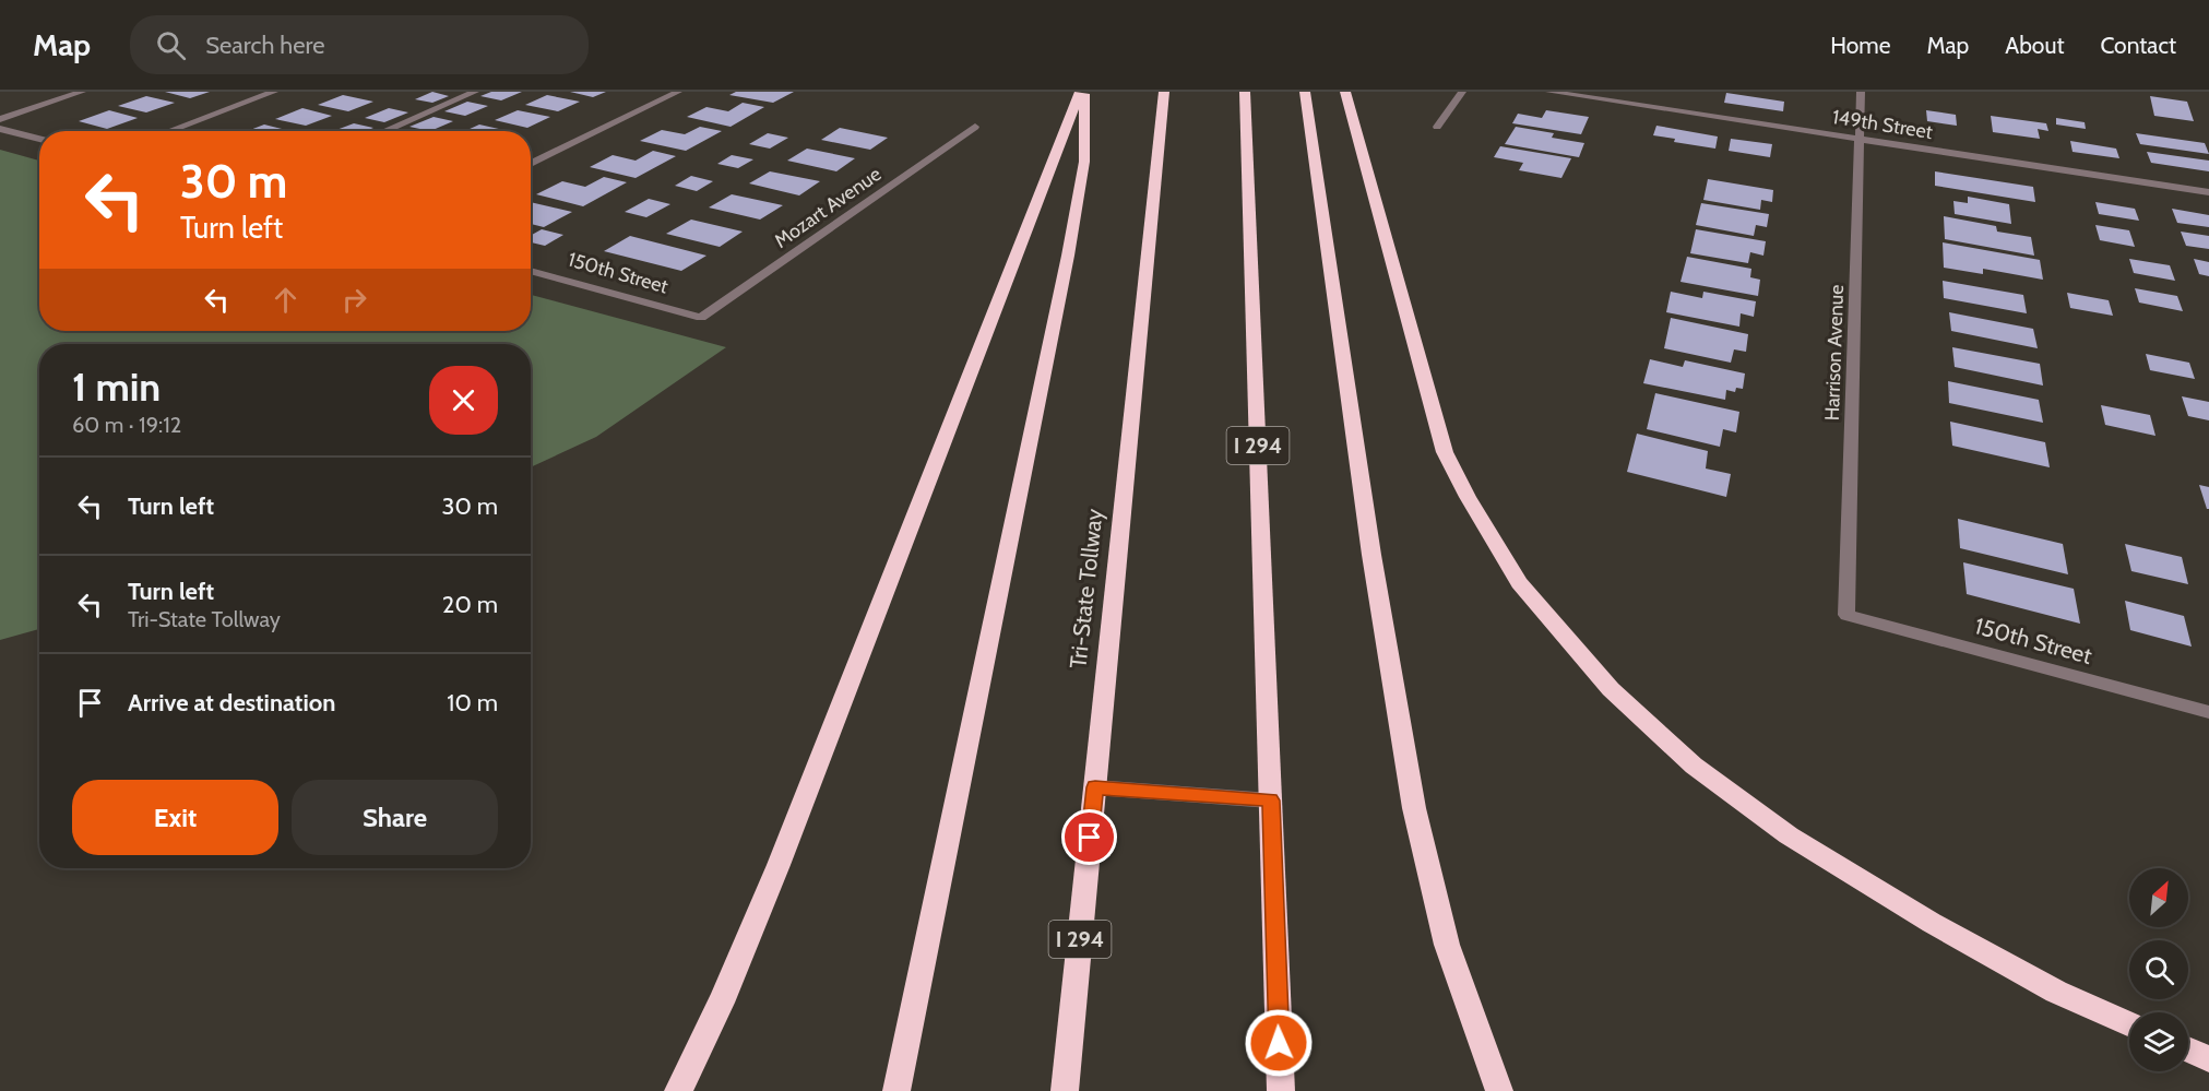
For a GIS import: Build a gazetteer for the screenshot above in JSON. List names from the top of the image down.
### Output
{
  "streets": {
    "highway": ["I 294", "Tri-State Tollway"],
    "street": [
      "149th Street",
      "Mozart Avenue",
      "150th Street",
      "Harrison Avenue"
    ]
  },
  "crossings": [
    ["149th Street", "Harrison Avenue"],
    ["Mozart Avenue", "150th Street"],
    ["150th Street", "Harrison Avenue"]
  ],
  "north": "top right",
  "page": {
    "header": "Map",
    "search": "Search here",
    "nav": [
      "Home",
      "Map",
      "About",
      "Contact"
    ],
    "turn": ["30 m", "Turn left"],
    "heading": ["1 min", "60 m · 19:12"],
    "list": [
      {
        "name": "Turn left",
        "value": "30 m"
      },
      {
        "name": "Turn left",
        "note": "Tri-State Tollway",
        "value": "20 m"
      },
      {
        "name": "Arrive at destination",
        "value": "10 m"
      }
    ],
    "buttons": ["Exit", "Share"]
  }
}
